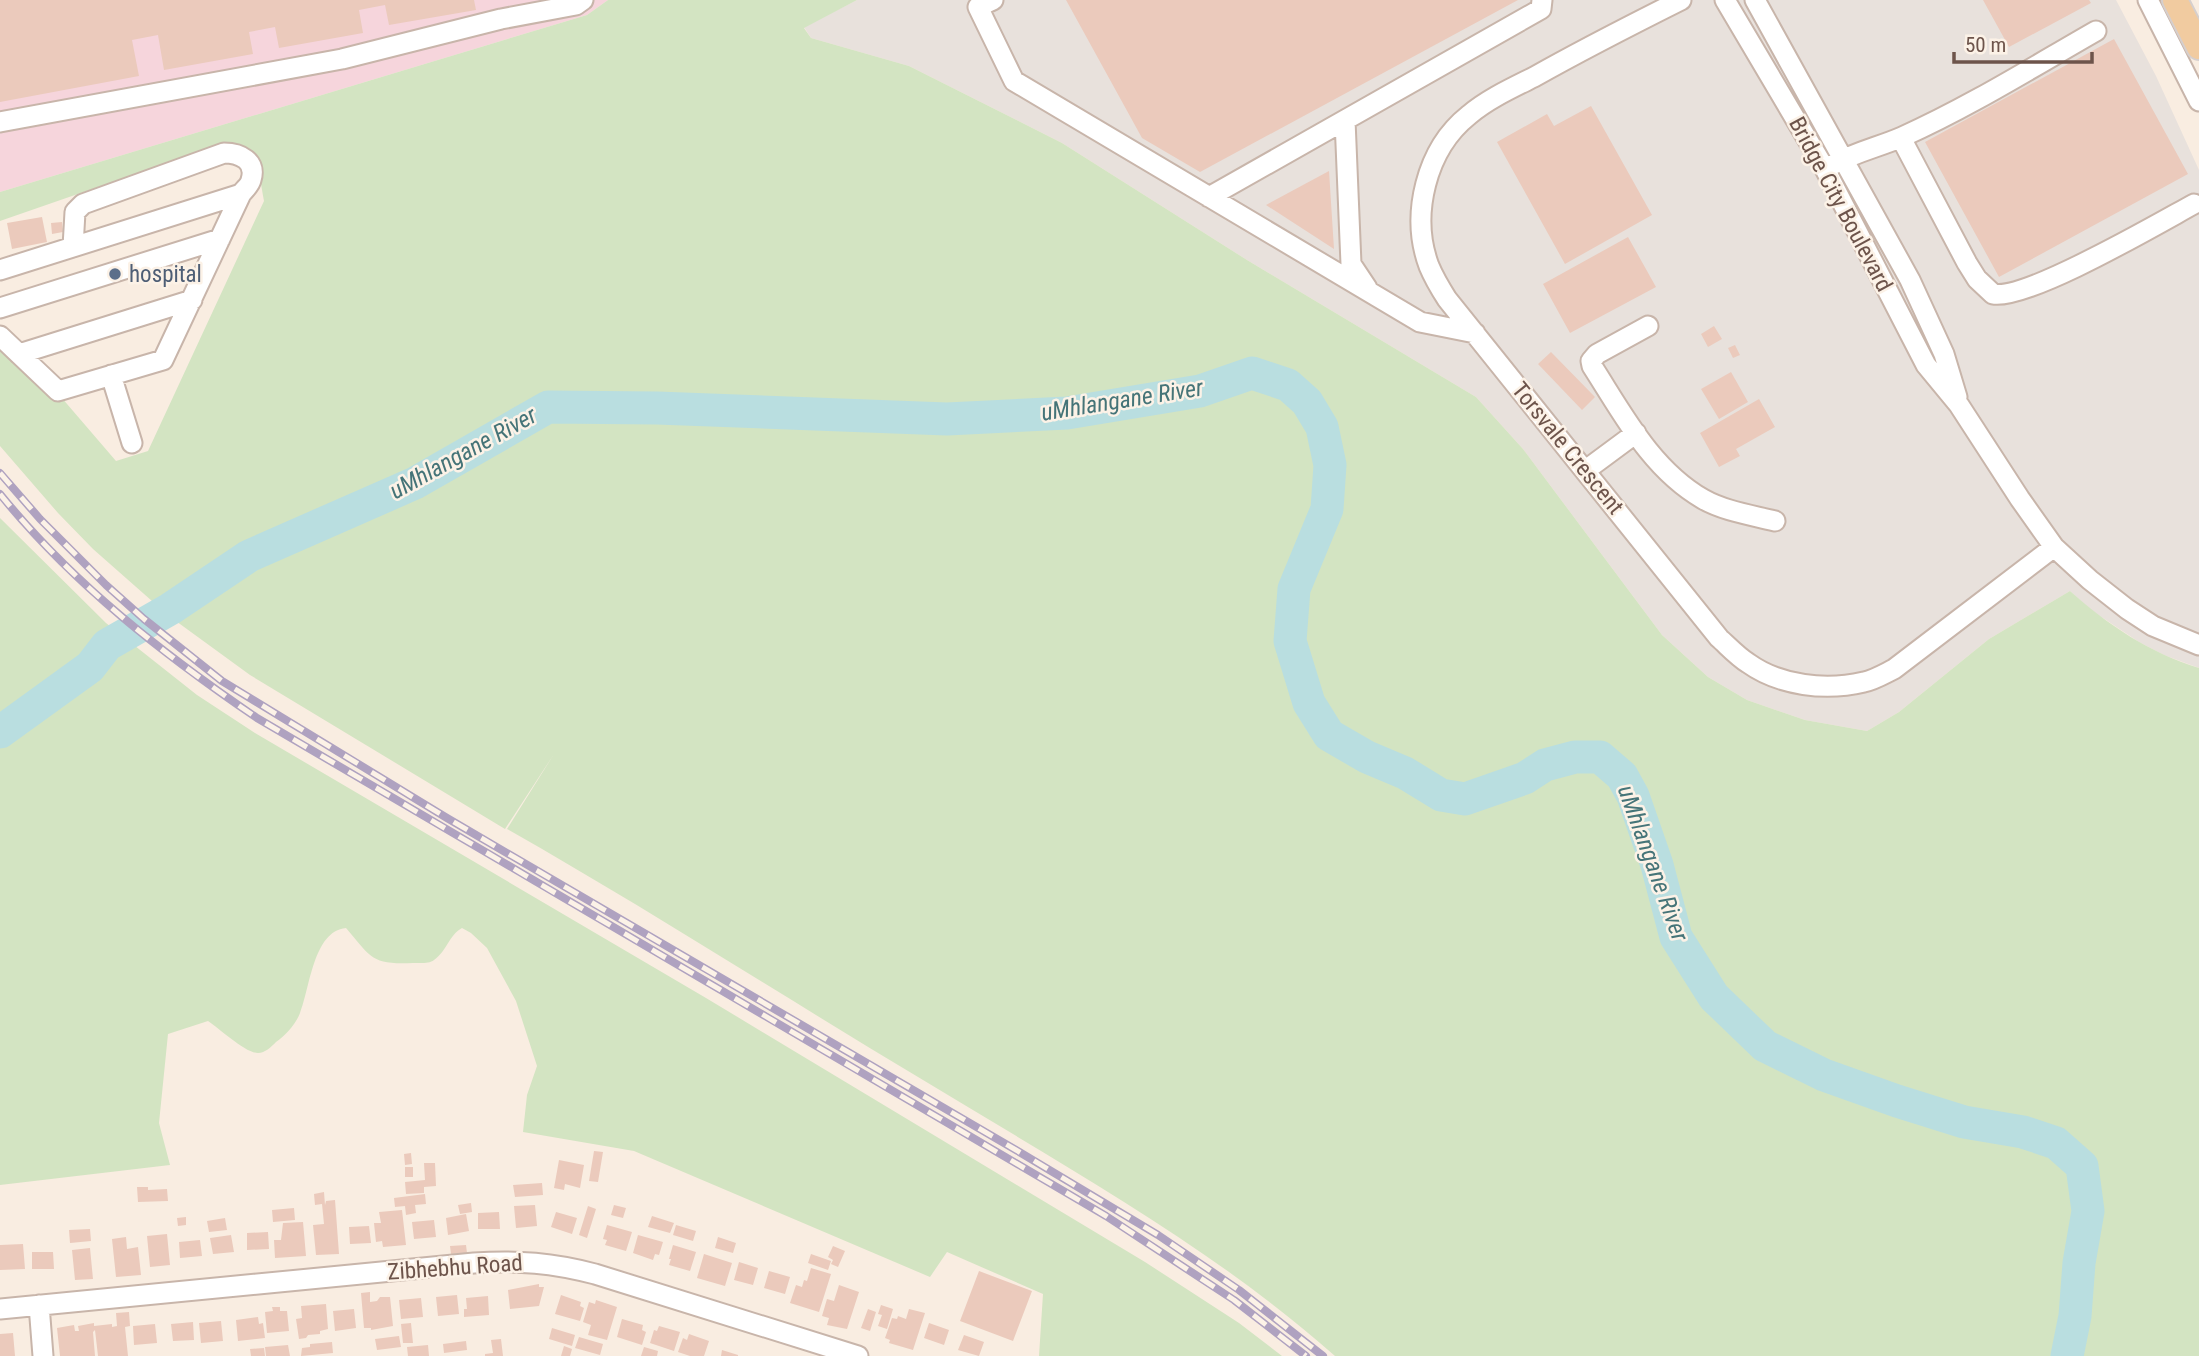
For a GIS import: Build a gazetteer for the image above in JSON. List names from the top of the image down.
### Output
{
  "streets": {
    "street": ["Bridge City Boulevard", "Torsvale Crescent", "Zibhebhu Road"]
  },
  "crossings": [
    ["Bridge City Boulevard", "Torsvale Crescent"]
  ],
  "water": ["uMhlangane River"],
  "places": ["hospital"],
  "scale_bar": "50 m"
}
